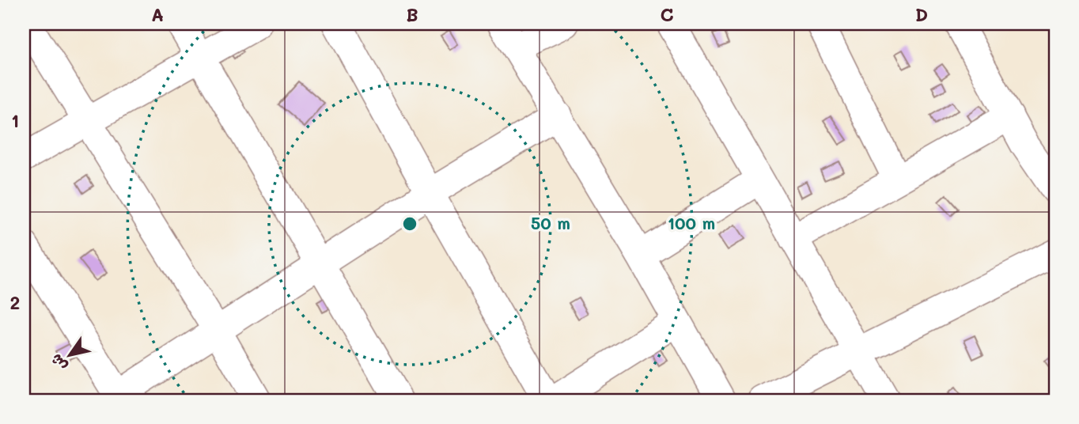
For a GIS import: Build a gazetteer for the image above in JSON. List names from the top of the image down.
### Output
{
  "north": "bottom left",
  "grid": {
    "columns": [
      "A",
      "B",
      "C",
      "D"
    ],
    "rows": ["1", "2"]
  },
  "rings": ["50 m", "100 m"]
}
